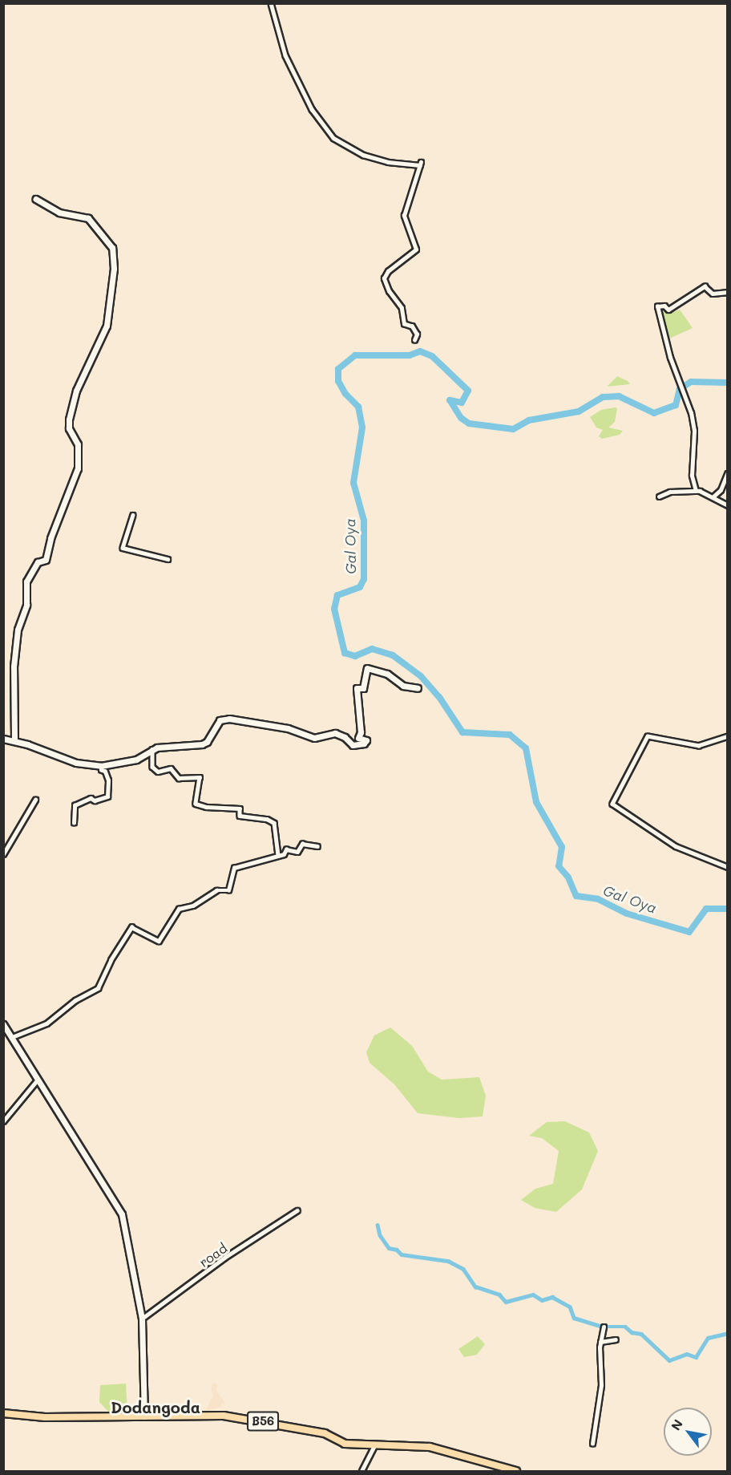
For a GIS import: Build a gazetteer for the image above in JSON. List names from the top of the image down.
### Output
{
  "streets": {
    "main road": ["B56"],
    "street": ["road"]
  },
  "districts": ["Dodangoda"],
  "water": ["Gal Oya"],
  "north": "top left"
}
